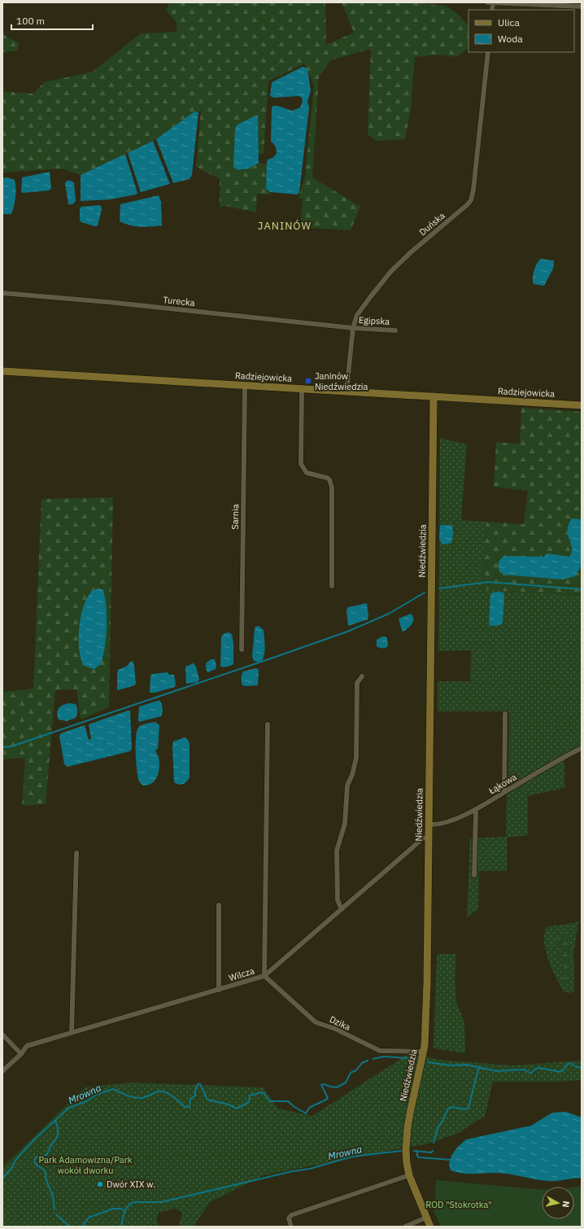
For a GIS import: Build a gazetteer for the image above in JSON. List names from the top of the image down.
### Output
{
  "streets": {
    "street": [
      "Duńska",
      "Turecka",
      "Egipska",
      "Radziejowicka",
      "Sarnia",
      "Niedźwiedzia",
      "Łąkowa",
      "Wilcza",
      "Dzika"
    ]
  },
  "crossings": [
    ["Duńska", "Turecka"],
    ["Duńska", "Egipska"],
    ["Duńska", "Radziejowicka"],
    ["Turecka", "Egipska"],
    ["Radziejowicka", "Sarnia"],
    ["Radziejowicka", "Niedźwiedzia"],
    ["Niedźwiedzia", "Łąkowa"],
    ["Niedźwiedzia", "Wilcza"],
    ["Niedźwiedzia", "Dzika"],
    ["Wilcza", "Dzika"]
  ],
  "districts": ["JANINÓW"],
  "water": ["Mrowna"],
  "parks": ["Park Adamowizna/Park wokół dworku", "ROD \"Stokrotka\""],
  "places": {
    "transit": ["Janinów Niedźwiedzia"],
    "other": ["Dwór XIX w."]
  },
  "legend": ["Ulica", "Woda"],
  "scale_bar": "100 m",
  "north": "right"
}
